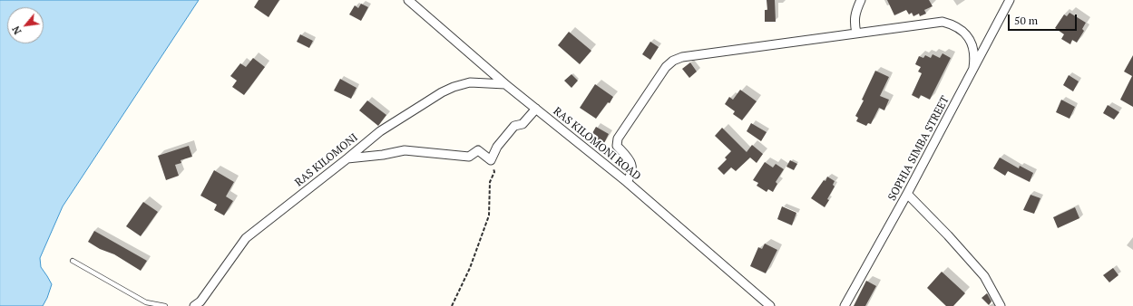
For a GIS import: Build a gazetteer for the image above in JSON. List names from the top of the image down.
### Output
{
  "streets": {
    "street": ["RAS KILOMONI ROAD", "SOPHIA SIMBA STREET", "RAS KILOMONI"]
  },
  "crossings": [
    ["RAS KILOMONI ROAD", "RAS KILOMONI"]
  ],
  "scale_bar": "50 m",
  "north": "bottom left"
}
